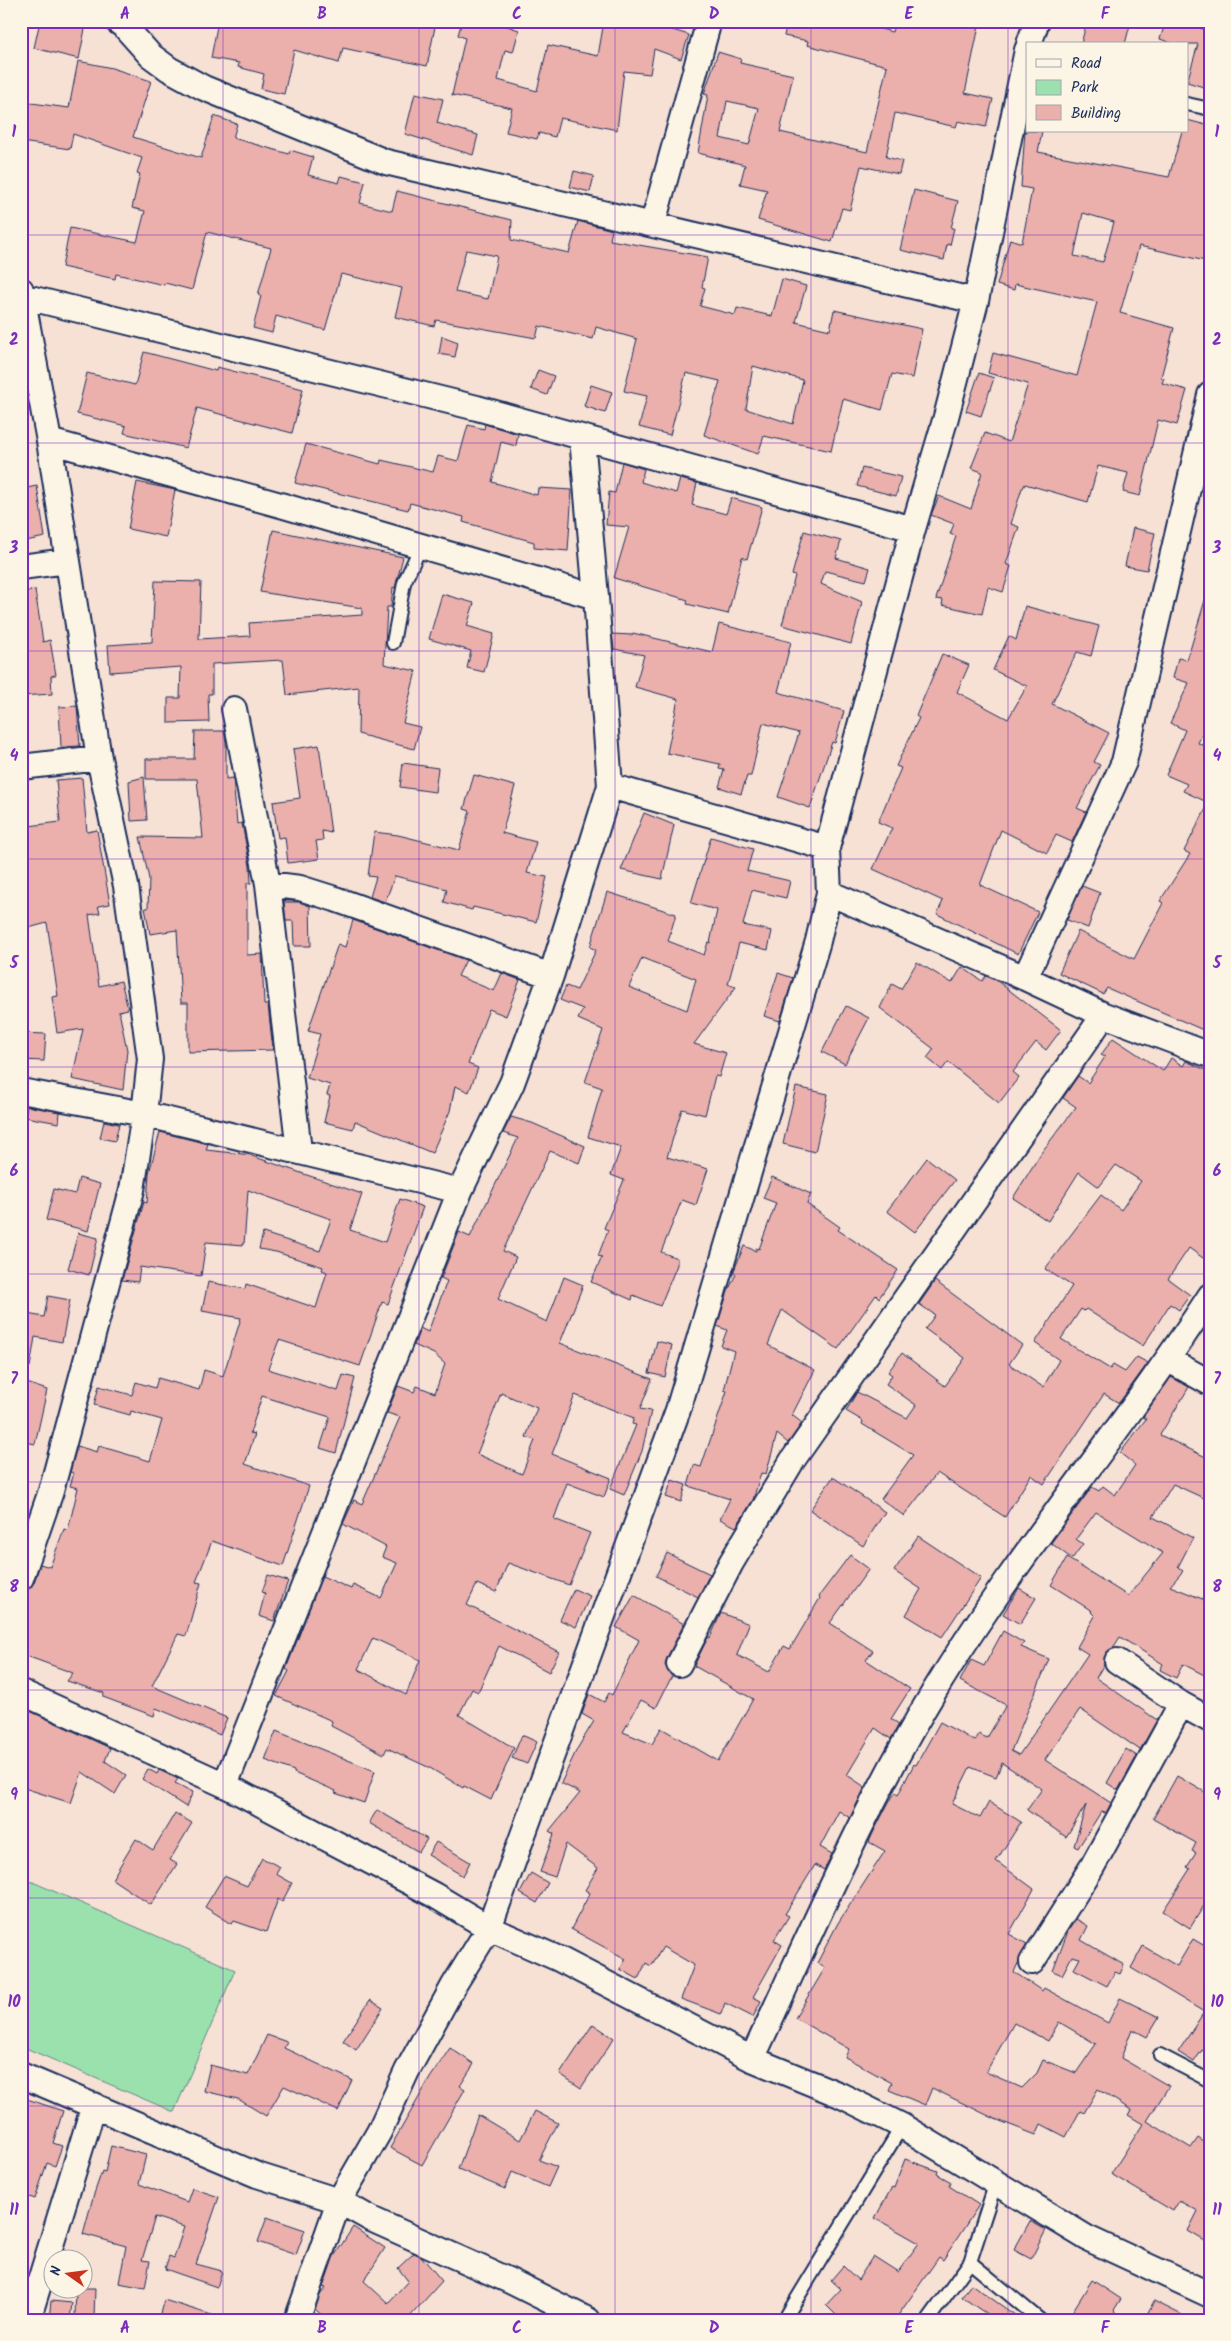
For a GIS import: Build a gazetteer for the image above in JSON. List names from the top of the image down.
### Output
{
  "legend": ["Road", "Park", "Building"],
  "north": "left",
  "grid": {
    "columns": [
      "A",
      "B",
      "C",
      "D",
      "E",
      "F"
    ],
    "rows": [
      "1",
      "2",
      "3",
      "4",
      "5",
      "6",
      "7",
      "8",
      "9",
      "10",
      "11"
    ]
  }
}
